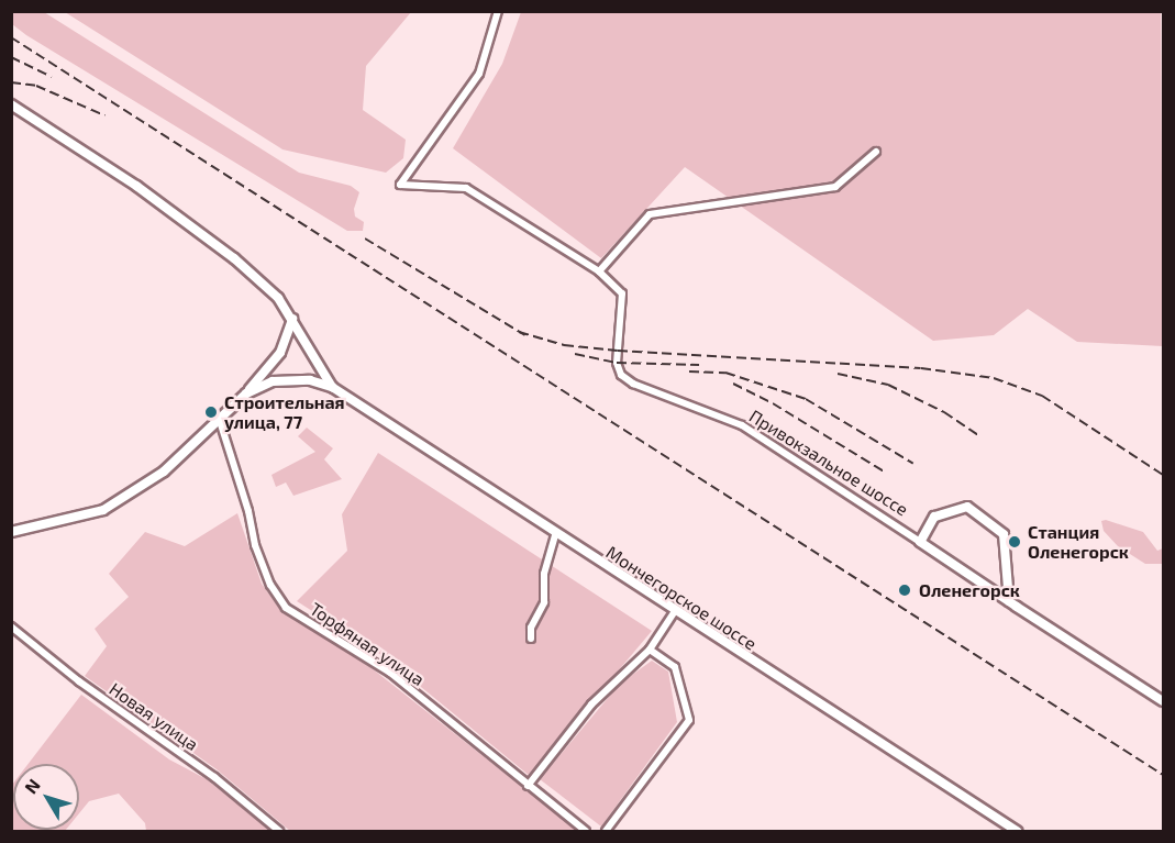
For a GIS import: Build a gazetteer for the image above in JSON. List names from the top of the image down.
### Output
{
  "streets": {
    "street": [
      "Привокзальное шоссе",
      "Мончегорское шоссе",
      "Торфяная улица",
      "Новая улица"
    ]
  },
  "places": ["Строительная улица, 77", "Станция Оленегорск", "Оленегорск"],
  "north": "top left"
}
